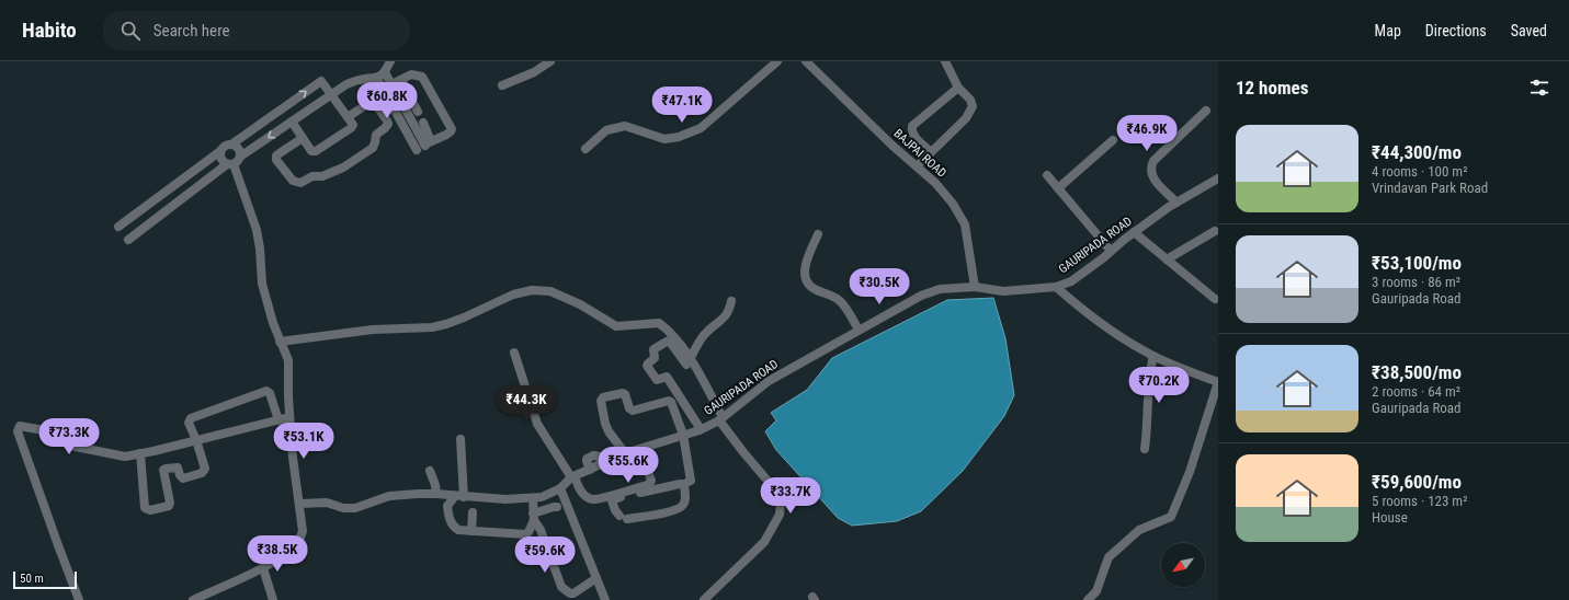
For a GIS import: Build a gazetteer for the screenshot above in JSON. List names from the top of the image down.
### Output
{
  "streets": {
    "street": ["BAJPAI ROAD", "GAURIPADA ROAD"]
  },
  "crossings": [
    ["BAJPAI ROAD", "GAURIPADA ROAD"]
  ],
  "scale_bar": "50 m",
  "north": "bottom left",
  "page": {
    "header": "Habito",
    "search": "Search here",
    "nav": ["Map", "Directions", "Saved"],
    "heading": "12 homes",
    "price": [
      "₹60.8K",
      "₹47.1K",
      "₹46.9K",
      "₹30.5K",
      "₹70.2K",
      "₹44.3K",
      "₹73.3K",
      "₹53.1K",
      "₹55.6K",
      "₹33.7K",
      "₹38.5K",
      "₹59.6K"
    ],
    "list": [
      {
        "name": "₹44,300/mo",
        "note": "4 rooms · 100 m² · Vrindavan Park Road"
      },
      {
        "name": "₹53,100/mo",
        "note": "3 rooms · 86 m² · Gauripada Road"
      },
      {
        "name": "₹38,500/mo",
        "note": "2 rooms · 64 m² · Gauripada Road"
      },
      {
        "name": "₹59,600/mo",
        "note": "5 rooms · 123 m² · House"
      }
    ],
    "scale": "50 m"
  }
}
